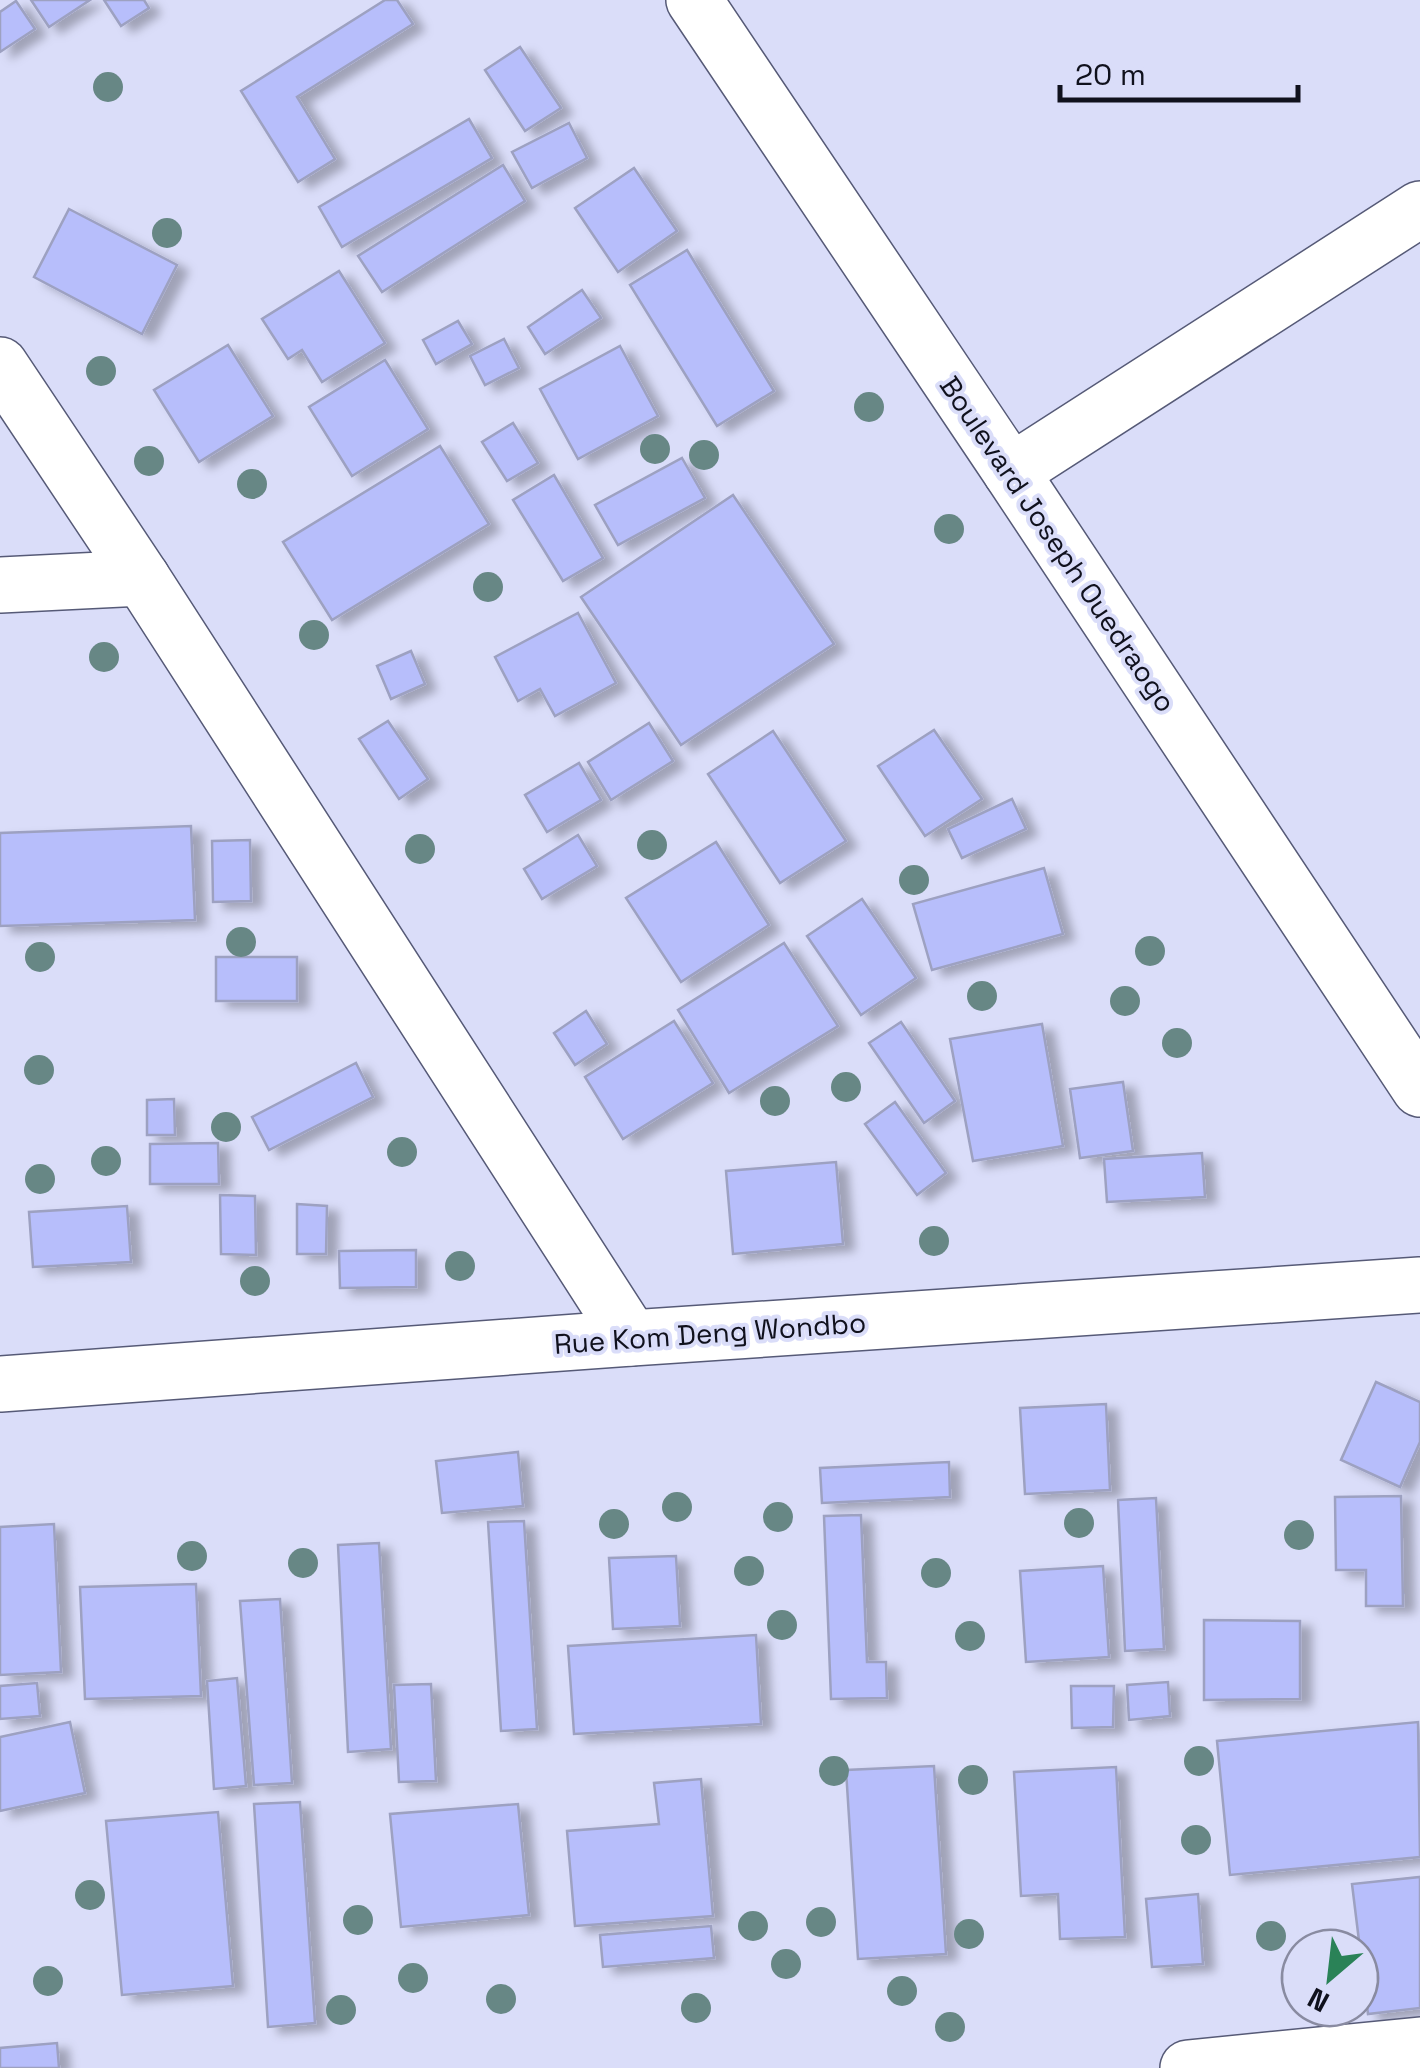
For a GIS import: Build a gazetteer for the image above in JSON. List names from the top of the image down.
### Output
{
  "streets": {
    "street": ["Boulevard Joseph Ouedraogo", "Rue Kom Deng Wondbo"]
  },
  "scale_bar": "20 m",
  "north": "bottom left"
}
